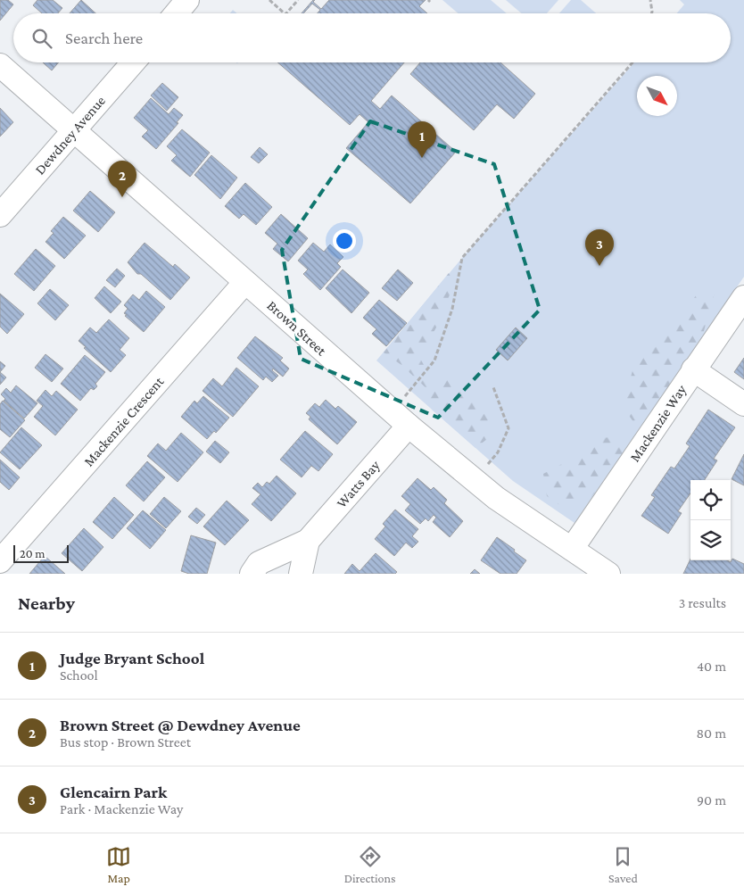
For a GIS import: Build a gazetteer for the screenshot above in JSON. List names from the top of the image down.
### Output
{
  "streets": {
    "street": [
      "Dewdney Avenue",
      "Brown Street",
      "Mackenzie Crescent",
      "Mackenzie Way",
      "Watts Bay"
    ]
  },
  "crossings": [
    ["Dewdney Avenue", "Brown Street"],
    ["Brown Street", "Mackenzie Crescent"],
    ["Brown Street", "Mackenzie Way"],
    ["Brown Street", "Watts Bay"]
  ],
  "scale_bar": "20 m",
  "north": "bottom right",
  "page": {
    "search": "Search here",
    "pins": ["1", "2", "3"],
    "scale": "20 m",
    "heading": ["Nearby", "3 results"],
    "list": [
      {
        "mark": "1",
        "name": "Judge Bryant School",
        "note": "School",
        "value": "40 m"
      },
      {
        "mark": "2",
        "name": "Brown Street @ Dewdney Avenue",
        "note": "Bus stop · Brown Street",
        "value": "80 m"
      },
      {
        "mark": "3",
        "name": "Glencairn Park",
        "note": "Park · Mackenzie Way",
        "value": "90 m"
      }
    ],
    "nav": ["Map", "Directions", "Saved"]
  }
}
